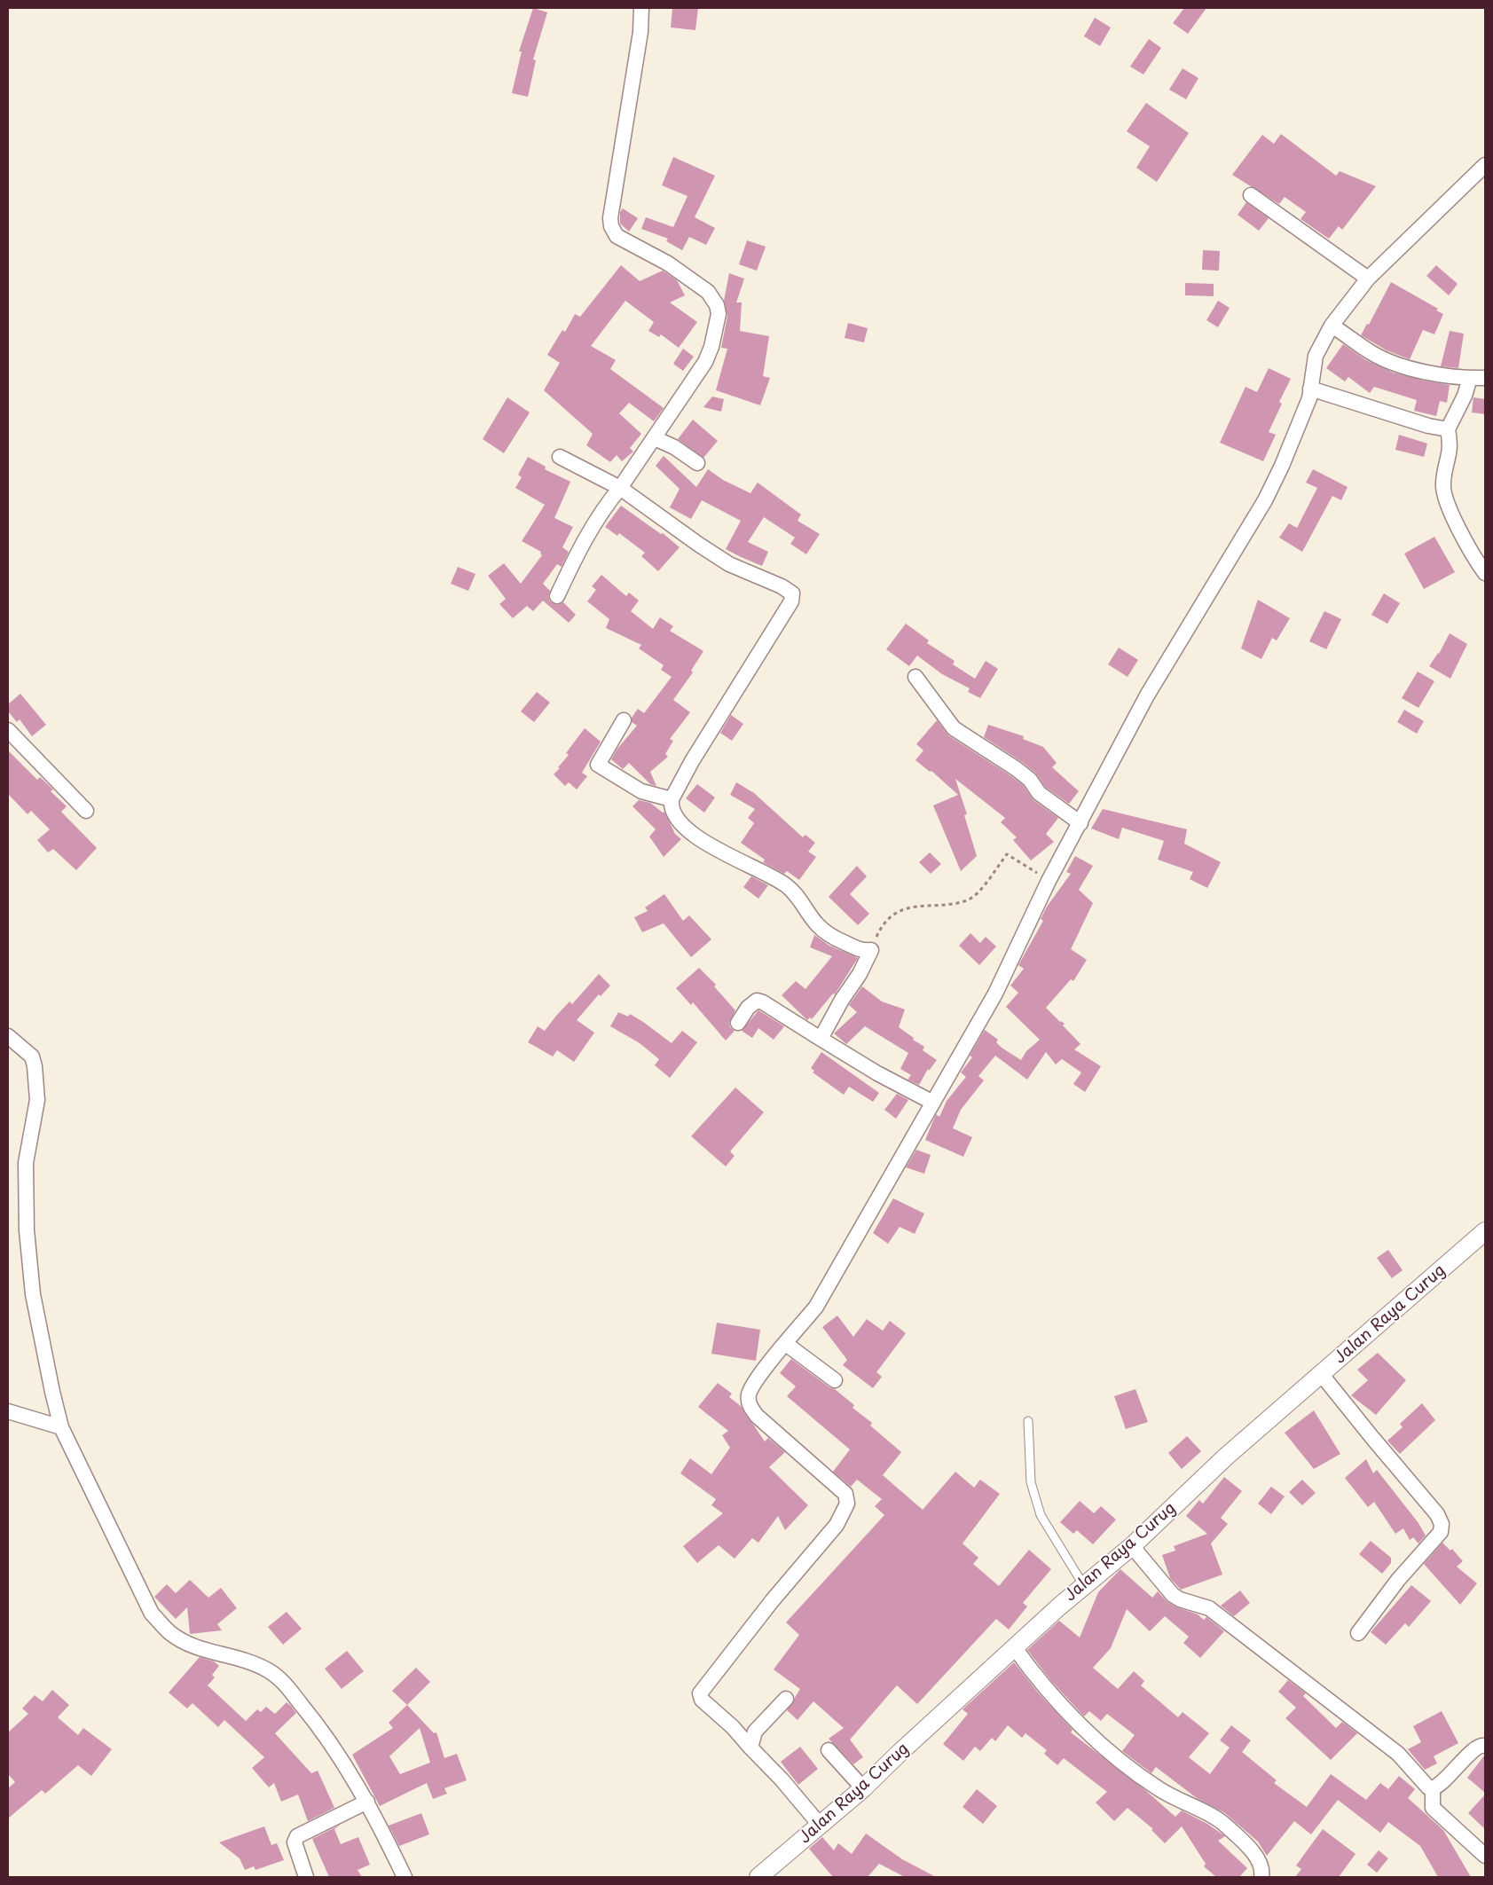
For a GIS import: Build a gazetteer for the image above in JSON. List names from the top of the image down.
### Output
{
  "streets": {
    "street": ["Jalan Raya Curug"]
  }
}
